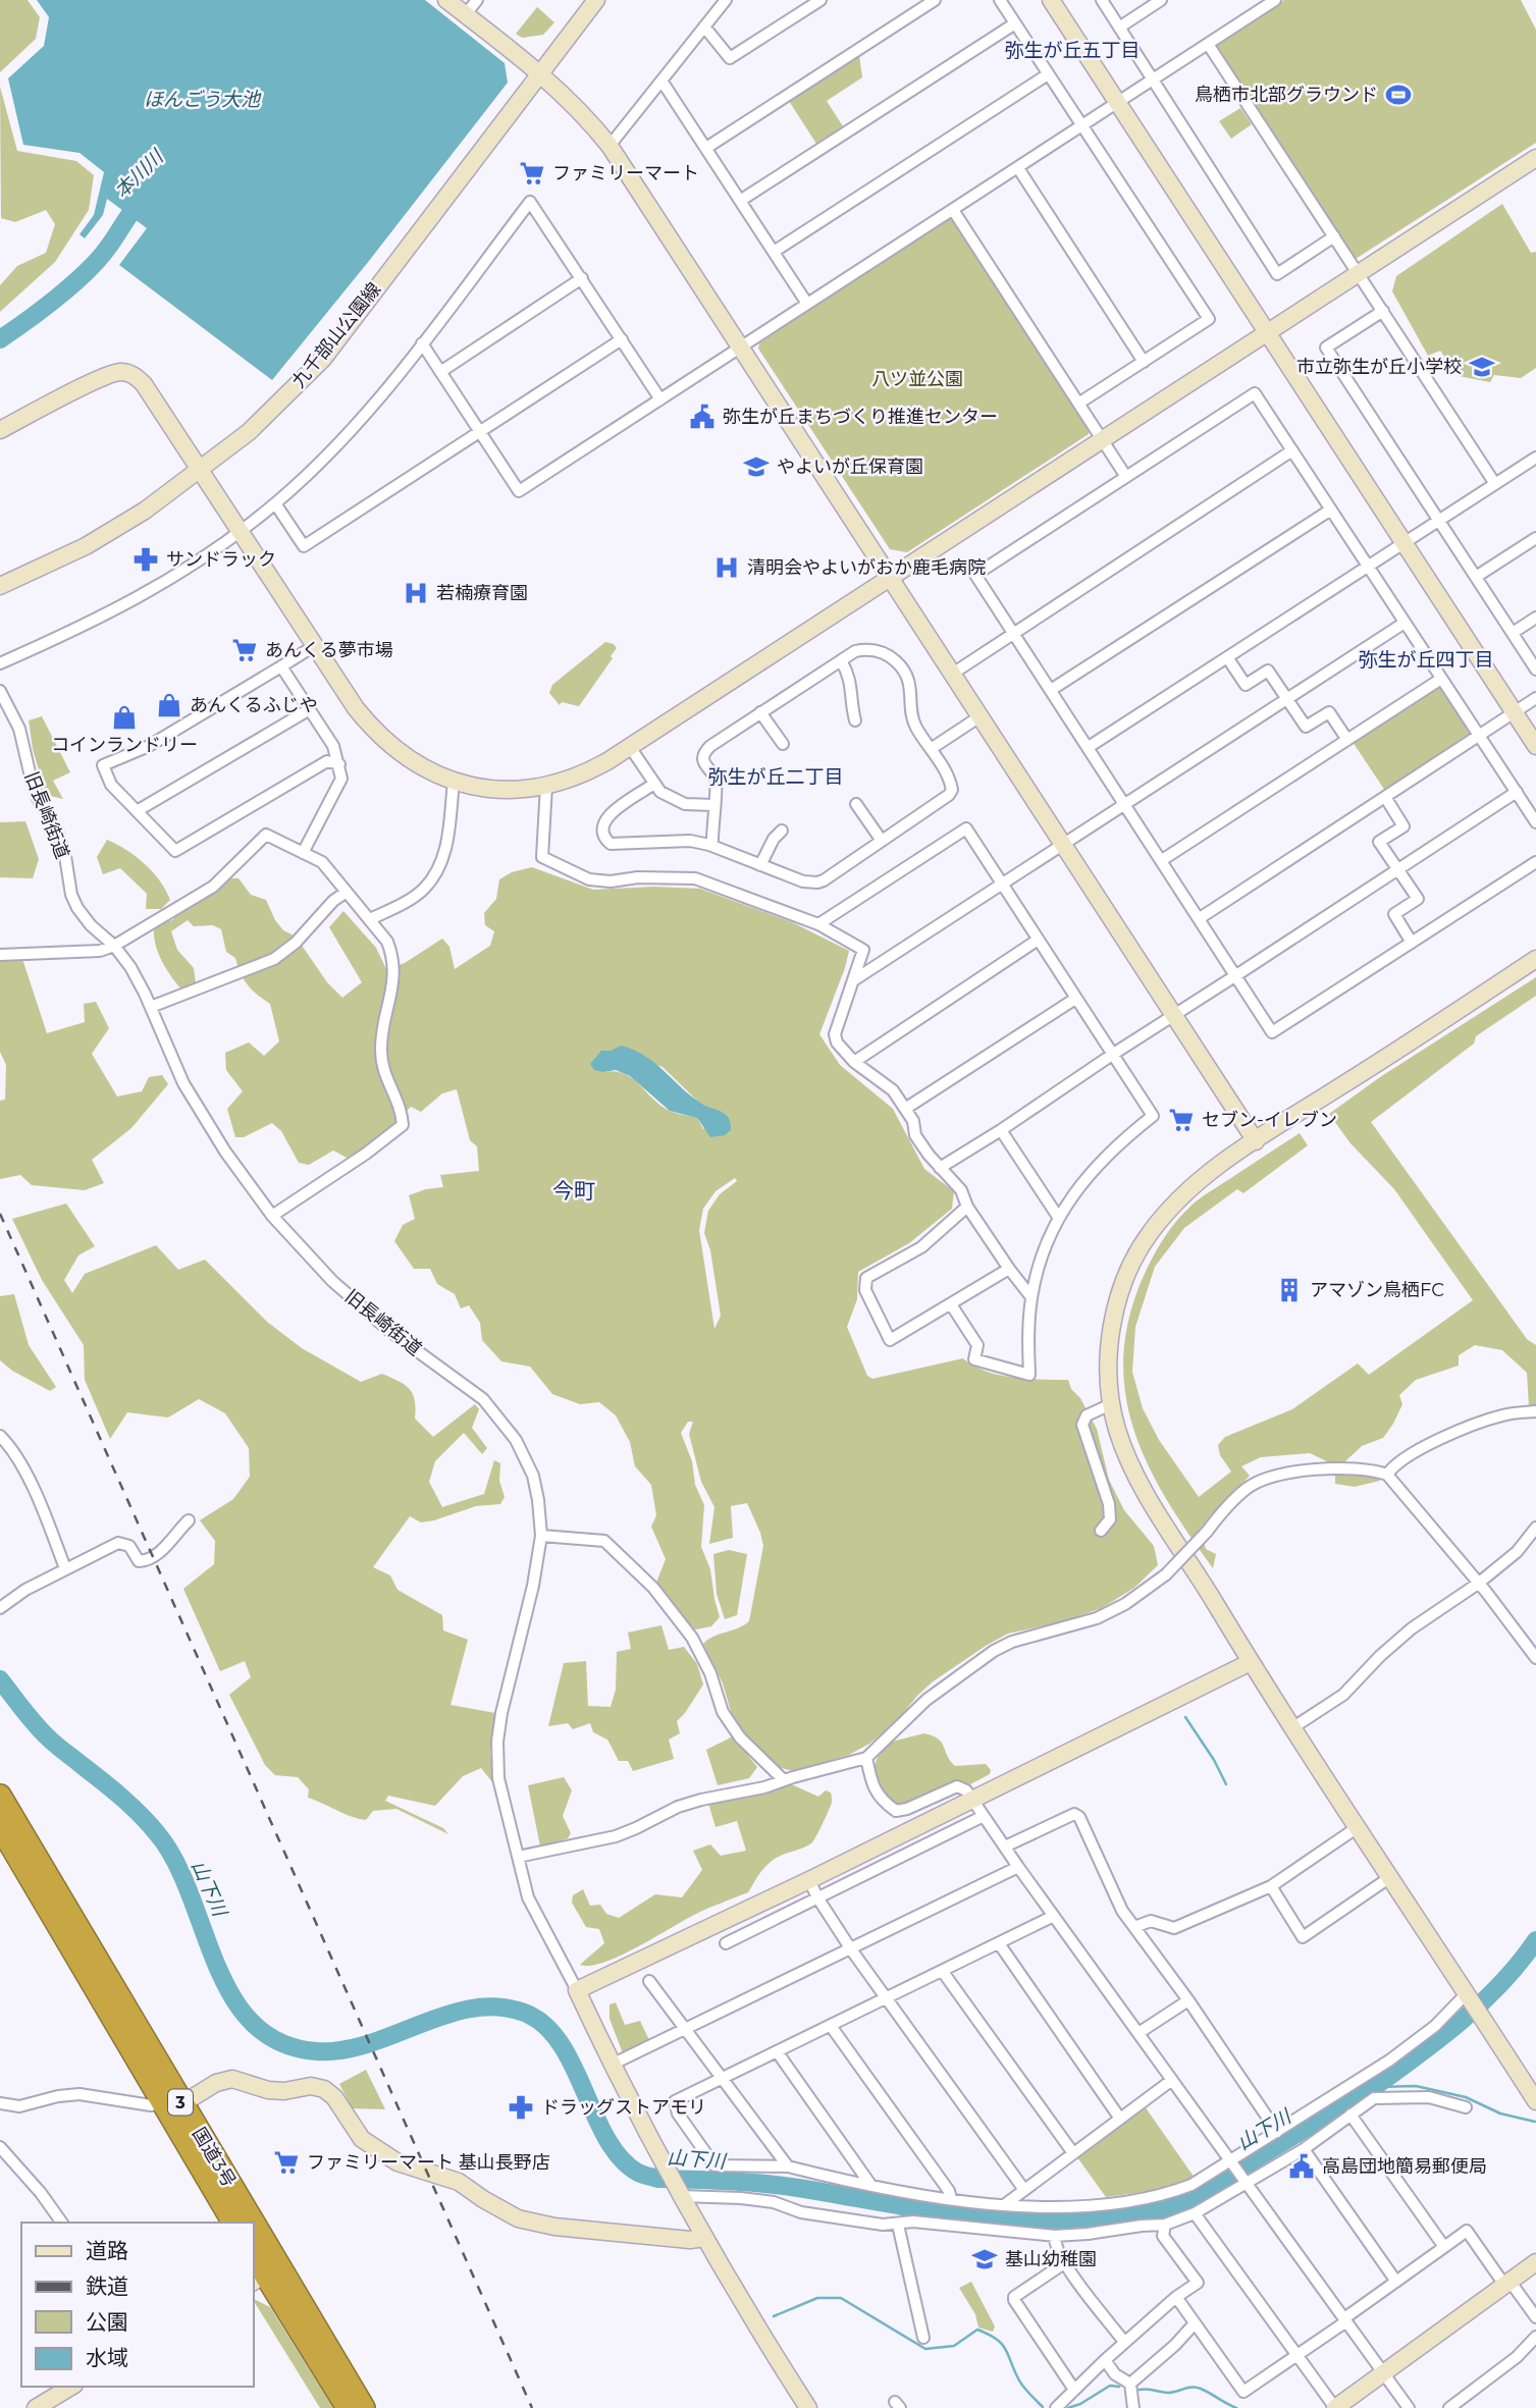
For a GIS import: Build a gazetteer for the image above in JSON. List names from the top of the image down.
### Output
{
  "streets": {
    "highway": ["3", "国道3号"],
    "street": ["九千部山公園線", "旧長崎街道"]
  },
  "districts": [
    "弥生が丘五丁目",
    "弥生が丘四丁目",
    "弥生が丘二丁目",
    "今町"
  ],
  "water": ["ほんごう大池", "本川川", "山下川"],
  "parks": ["八ツ並公園"],
  "places": {
    "sports": ["鳥栖市北部グラウンド"],
    "supermarket": [
      "ファミリーマート",
      "あんくる夢市場",
      "セブン-イレブン",
      "ファミリーマート 基山長野店"
    ],
    "school or university": ["市立弥生が丘小学校", "やよいが丘保育園", "基山幼稚園"],
    "public building": ["弥生が丘まちづくり推進センター", "高島団地簡易郵便局"],
    "pharmacy": ["サンドラック", "ドラッグストアモリ"],
    "hospital": ["清明会やよいがおか鹿毛病院", "若楠療育園"],
    "shop": ["あんくるふじや", "コインランドリー"],
    "building": ["アマゾン鳥栖FC"]
  },
  "legend": [
    "道路",
    "鉄道",
    "公園",
    "水域"
  ]
}
